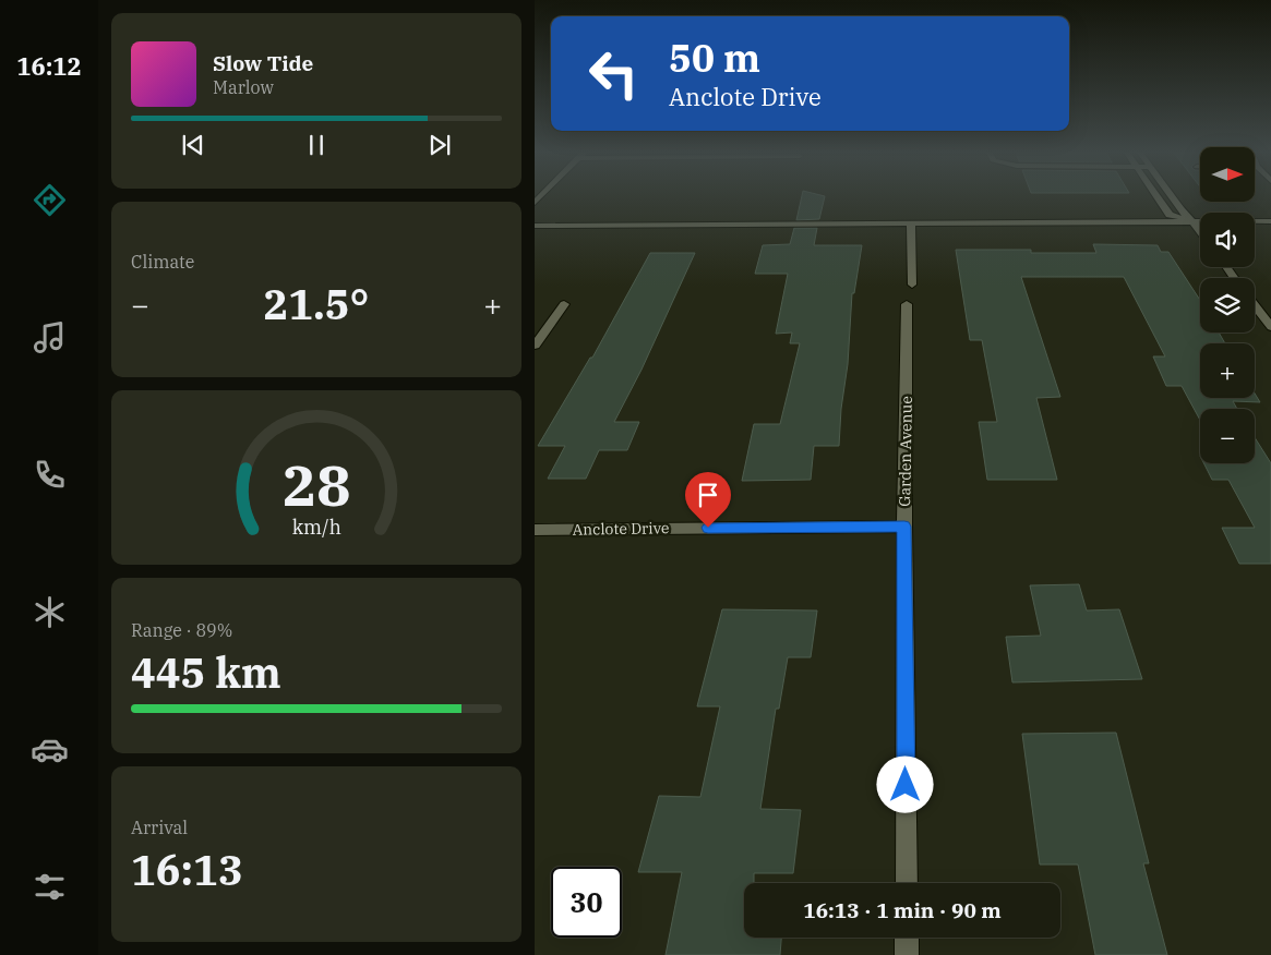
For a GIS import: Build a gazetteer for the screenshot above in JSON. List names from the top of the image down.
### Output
{
  "streets": {
    "street": ["Garden Avenue", "Anclote Drive"]
  },
  "crossings": [
    ["Garden Avenue", "Anclote Drive"]
  ],
  "north": "right",
  "page": {
    "tabs": "16:12",
    "turn": ["50 m", "Anclote Drive"],
    "song": ["Slow Tide", "Marlow"],
    "map_buttons": ["+", "−"],
    "tile": [
      "Climate",
      ["Range · 89%", "445 km"],
      ["Arrival", "16:13"]
    ],
    "heat": ["−", "21.5°", "+"],
    "limit": "30",
    "trip": "16:13 · 1 min · 90 m",
    "gauge": ["28", "km/h"]
  }
}
